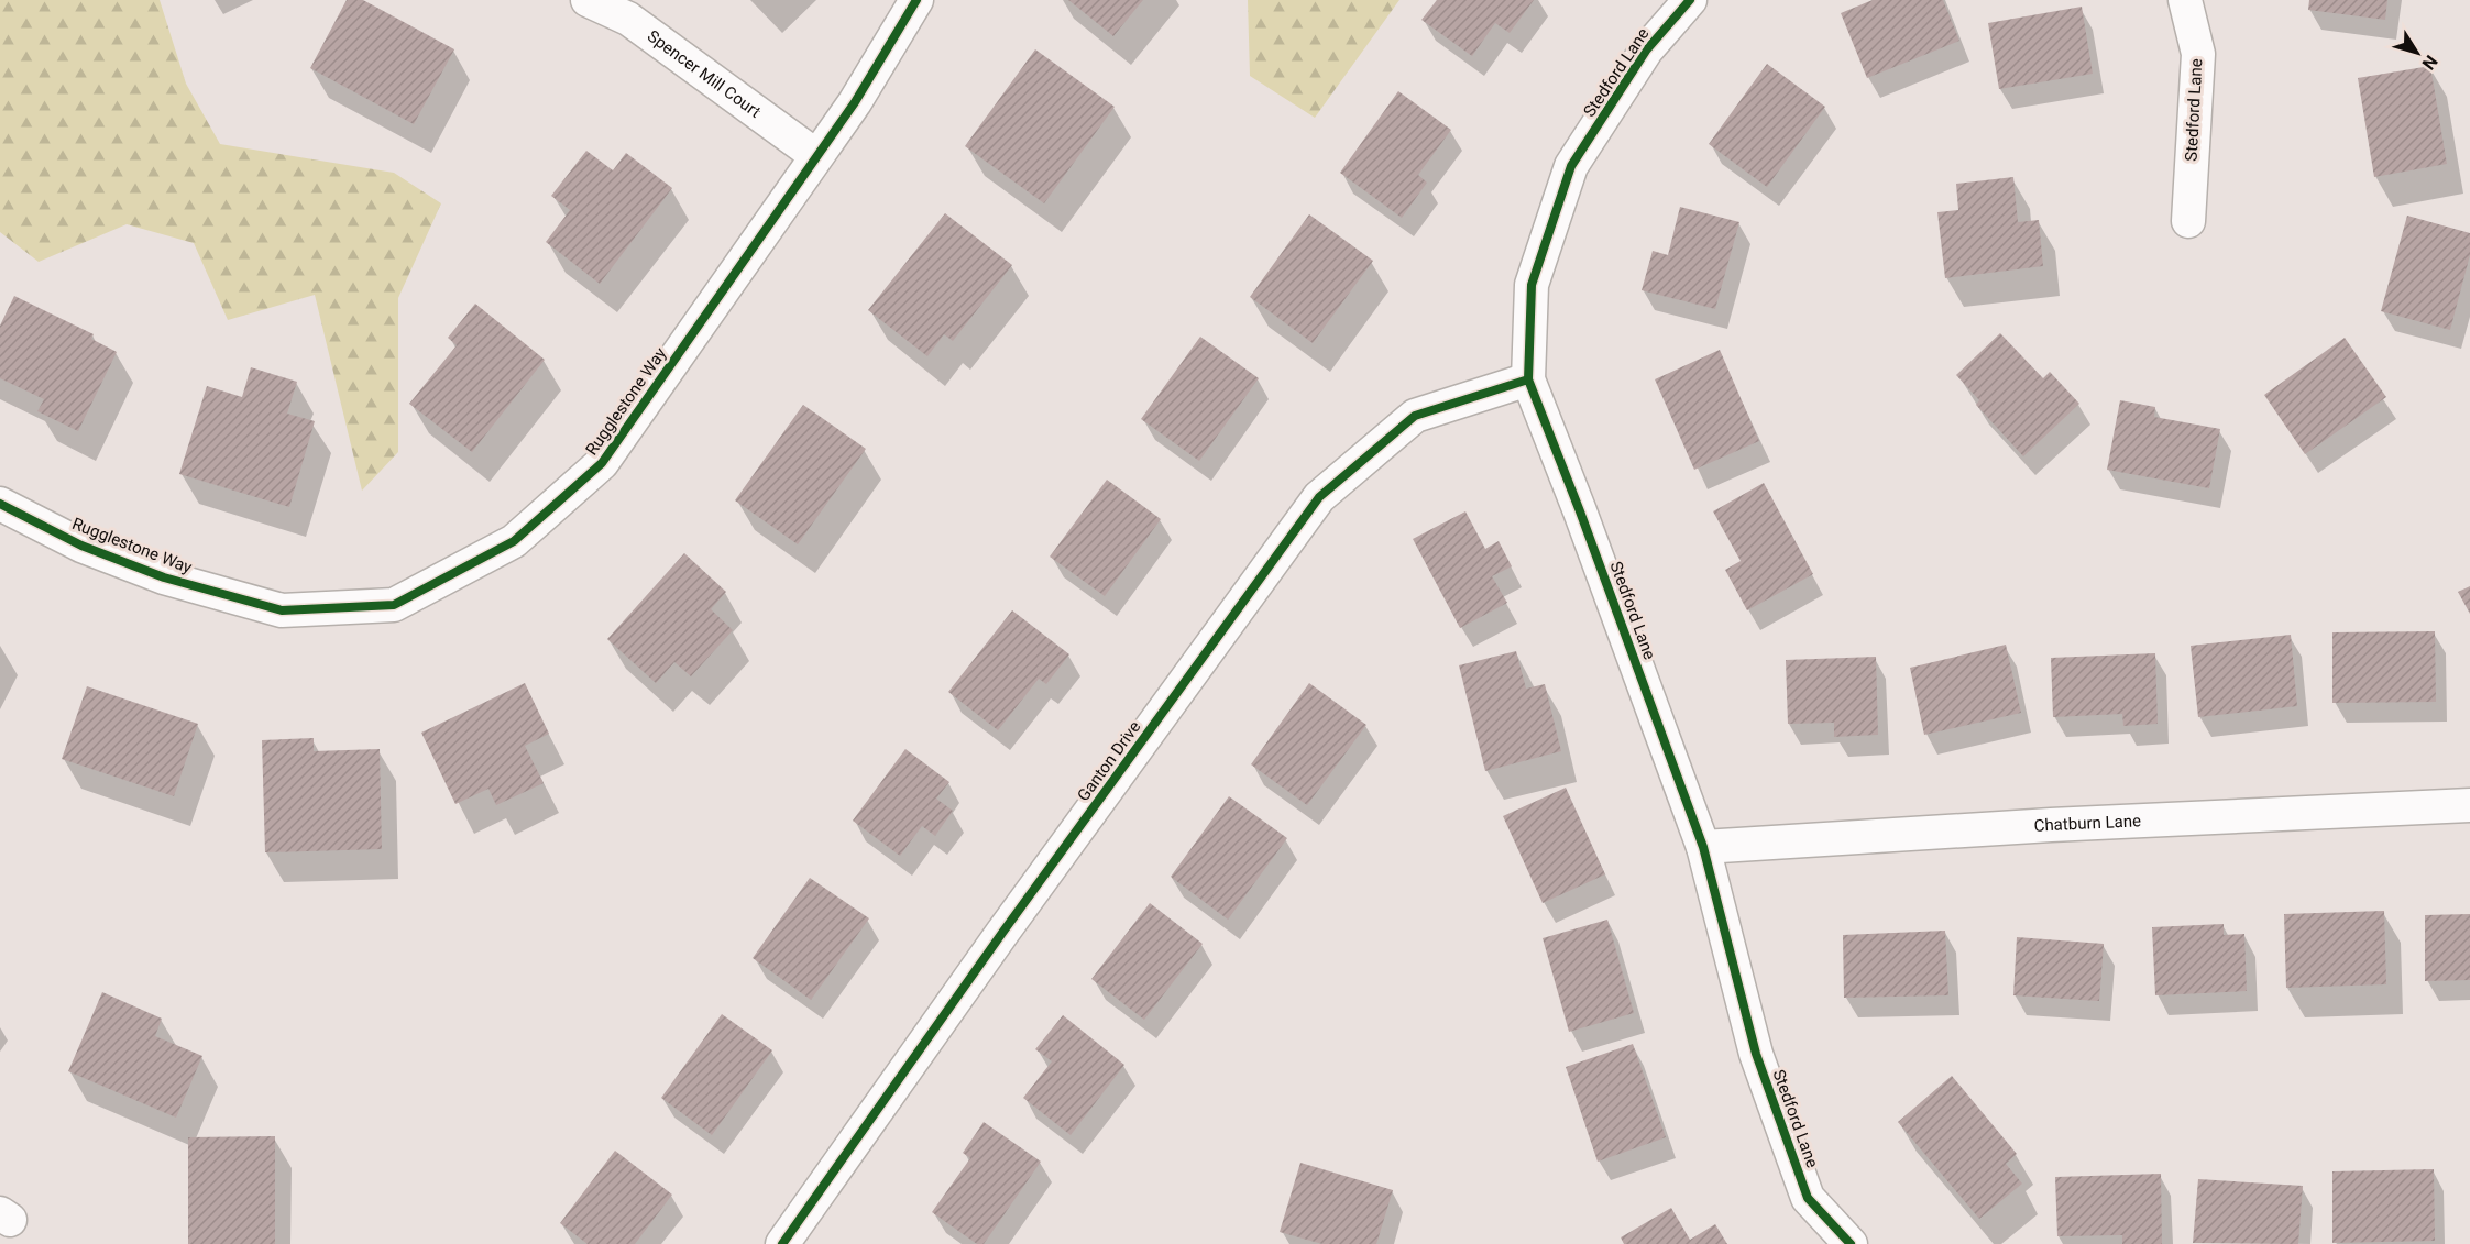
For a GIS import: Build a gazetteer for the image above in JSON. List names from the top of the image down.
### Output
{
  "streets": {
    "street": [
      "Stedford Lane",
      "Spencer Mill Court",
      "Rugglestone Way",
      "Ganton Drive",
      "Chatburn Lane"
    ]
  },
  "crossings": [
    ["Stedford Lane", "Ganton Drive"],
    ["Stedford Lane", "Chatburn Lane"],
    ["Spencer Mill Court", "Rugglestone Way"]
  ],
  "north": "bottom right"
}
